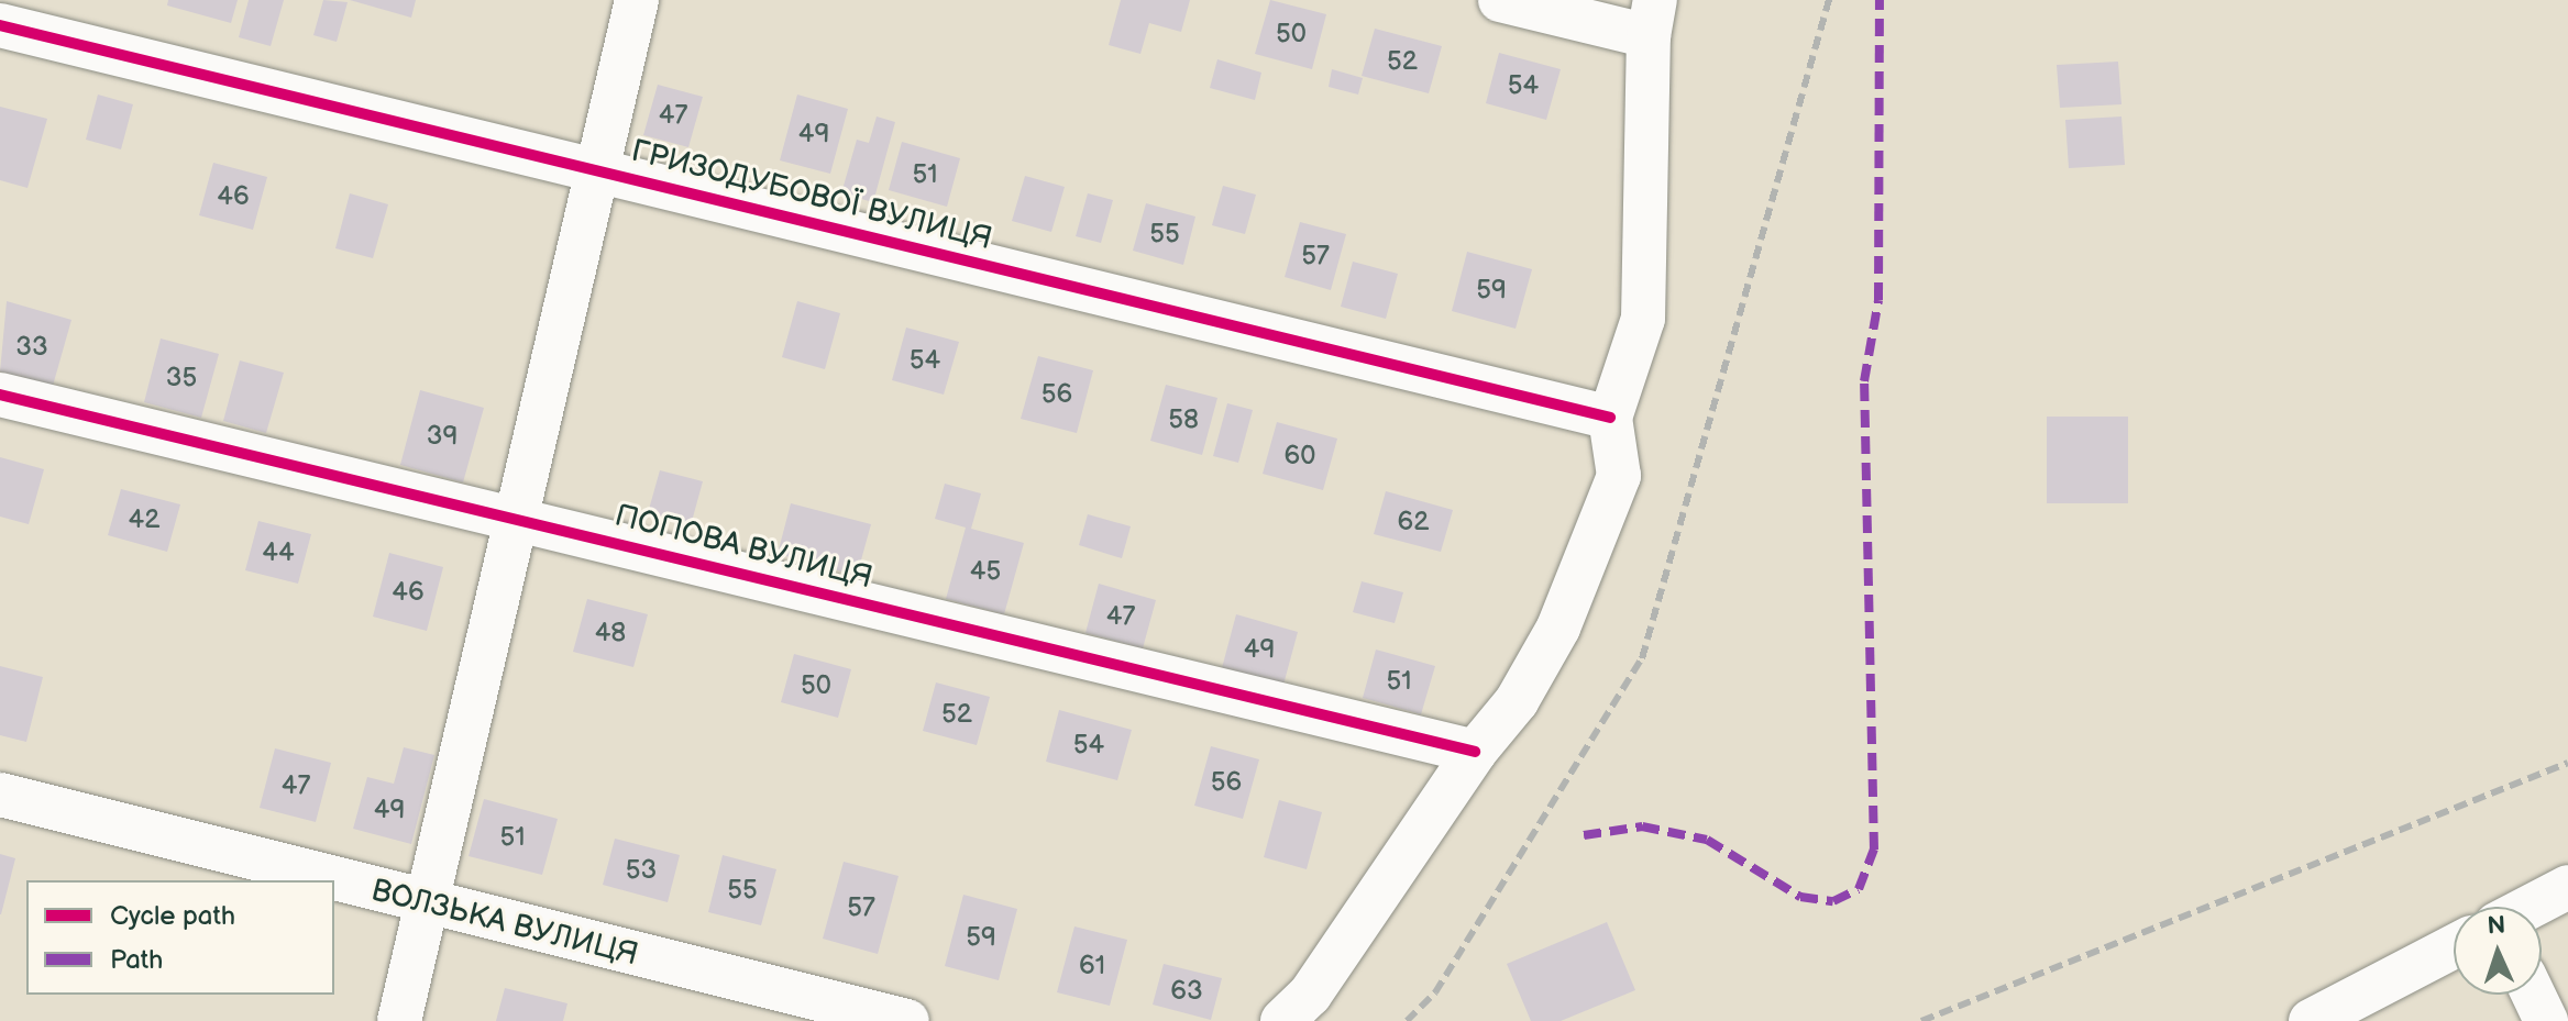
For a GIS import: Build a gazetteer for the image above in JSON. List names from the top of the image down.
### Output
{
  "streets": {
    "street": ["ГРИЗОДУБОВОЇ ВУЛИЦЯ", "ПОПОВА ВУЛИЦЯ", "ВОЛЗЬКА ВУЛИЦЯ"]
  },
  "house_numbers": [
    "50",
    "52",
    "54",
    "47",
    "49",
    "51",
    "46",
    "55",
    "57",
    "59",
    "33",
    "54",
    "35",
    "56",
    "58",
    "39",
    "60",
    "42",
    "62",
    "44",
    "45",
    "46",
    "47",
    "48",
    "49",
    "51",
    "50",
    "52",
    "54",
    "56",
    "47",
    "49",
    "51",
    "53",
    "55",
    "57",
    "59",
    "61",
    "63"
  ],
  "legend": ["Cycle path", "Path"],
  "north": "top"
}
